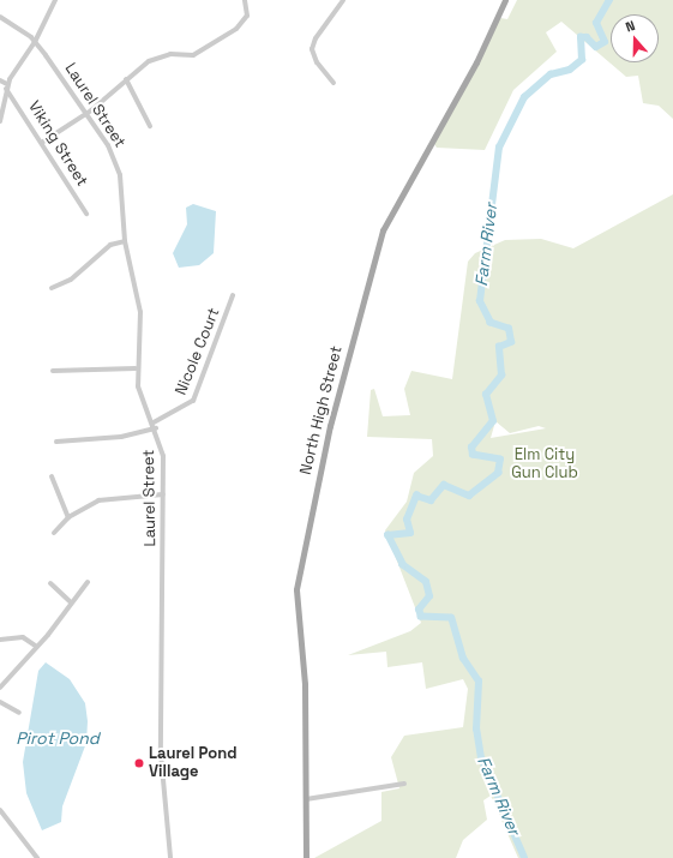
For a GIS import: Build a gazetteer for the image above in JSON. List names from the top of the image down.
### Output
{
  "streets": {
    "main road": ["North High Street"],
    "street": ["Laurel Street", "Viking Street", "Nicole Court"]
  },
  "crossings": [
    ["Laurel Street", "Nicole Court"]
  ],
  "water": ["Farm River", "Pirot Pond"],
  "parks": ["Elm City Gun Club"],
  "places": ["Laurel Pond Village"],
  "north": "top"
}
